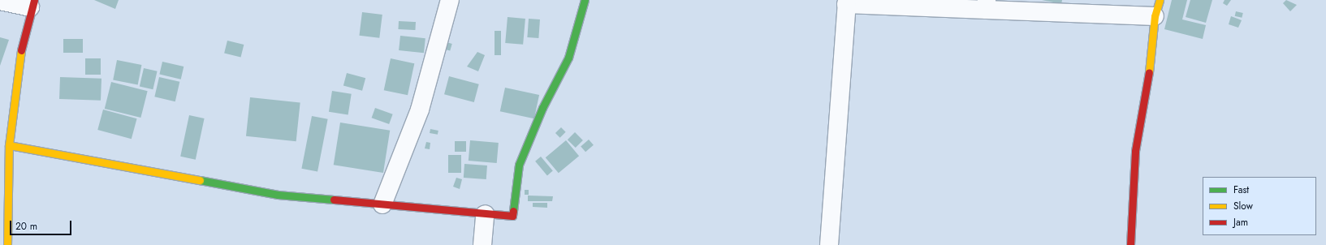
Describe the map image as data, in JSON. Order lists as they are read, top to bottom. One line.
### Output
{"legend":["Fast","Slow","Jam"],"scale_bar":"20 m"}
